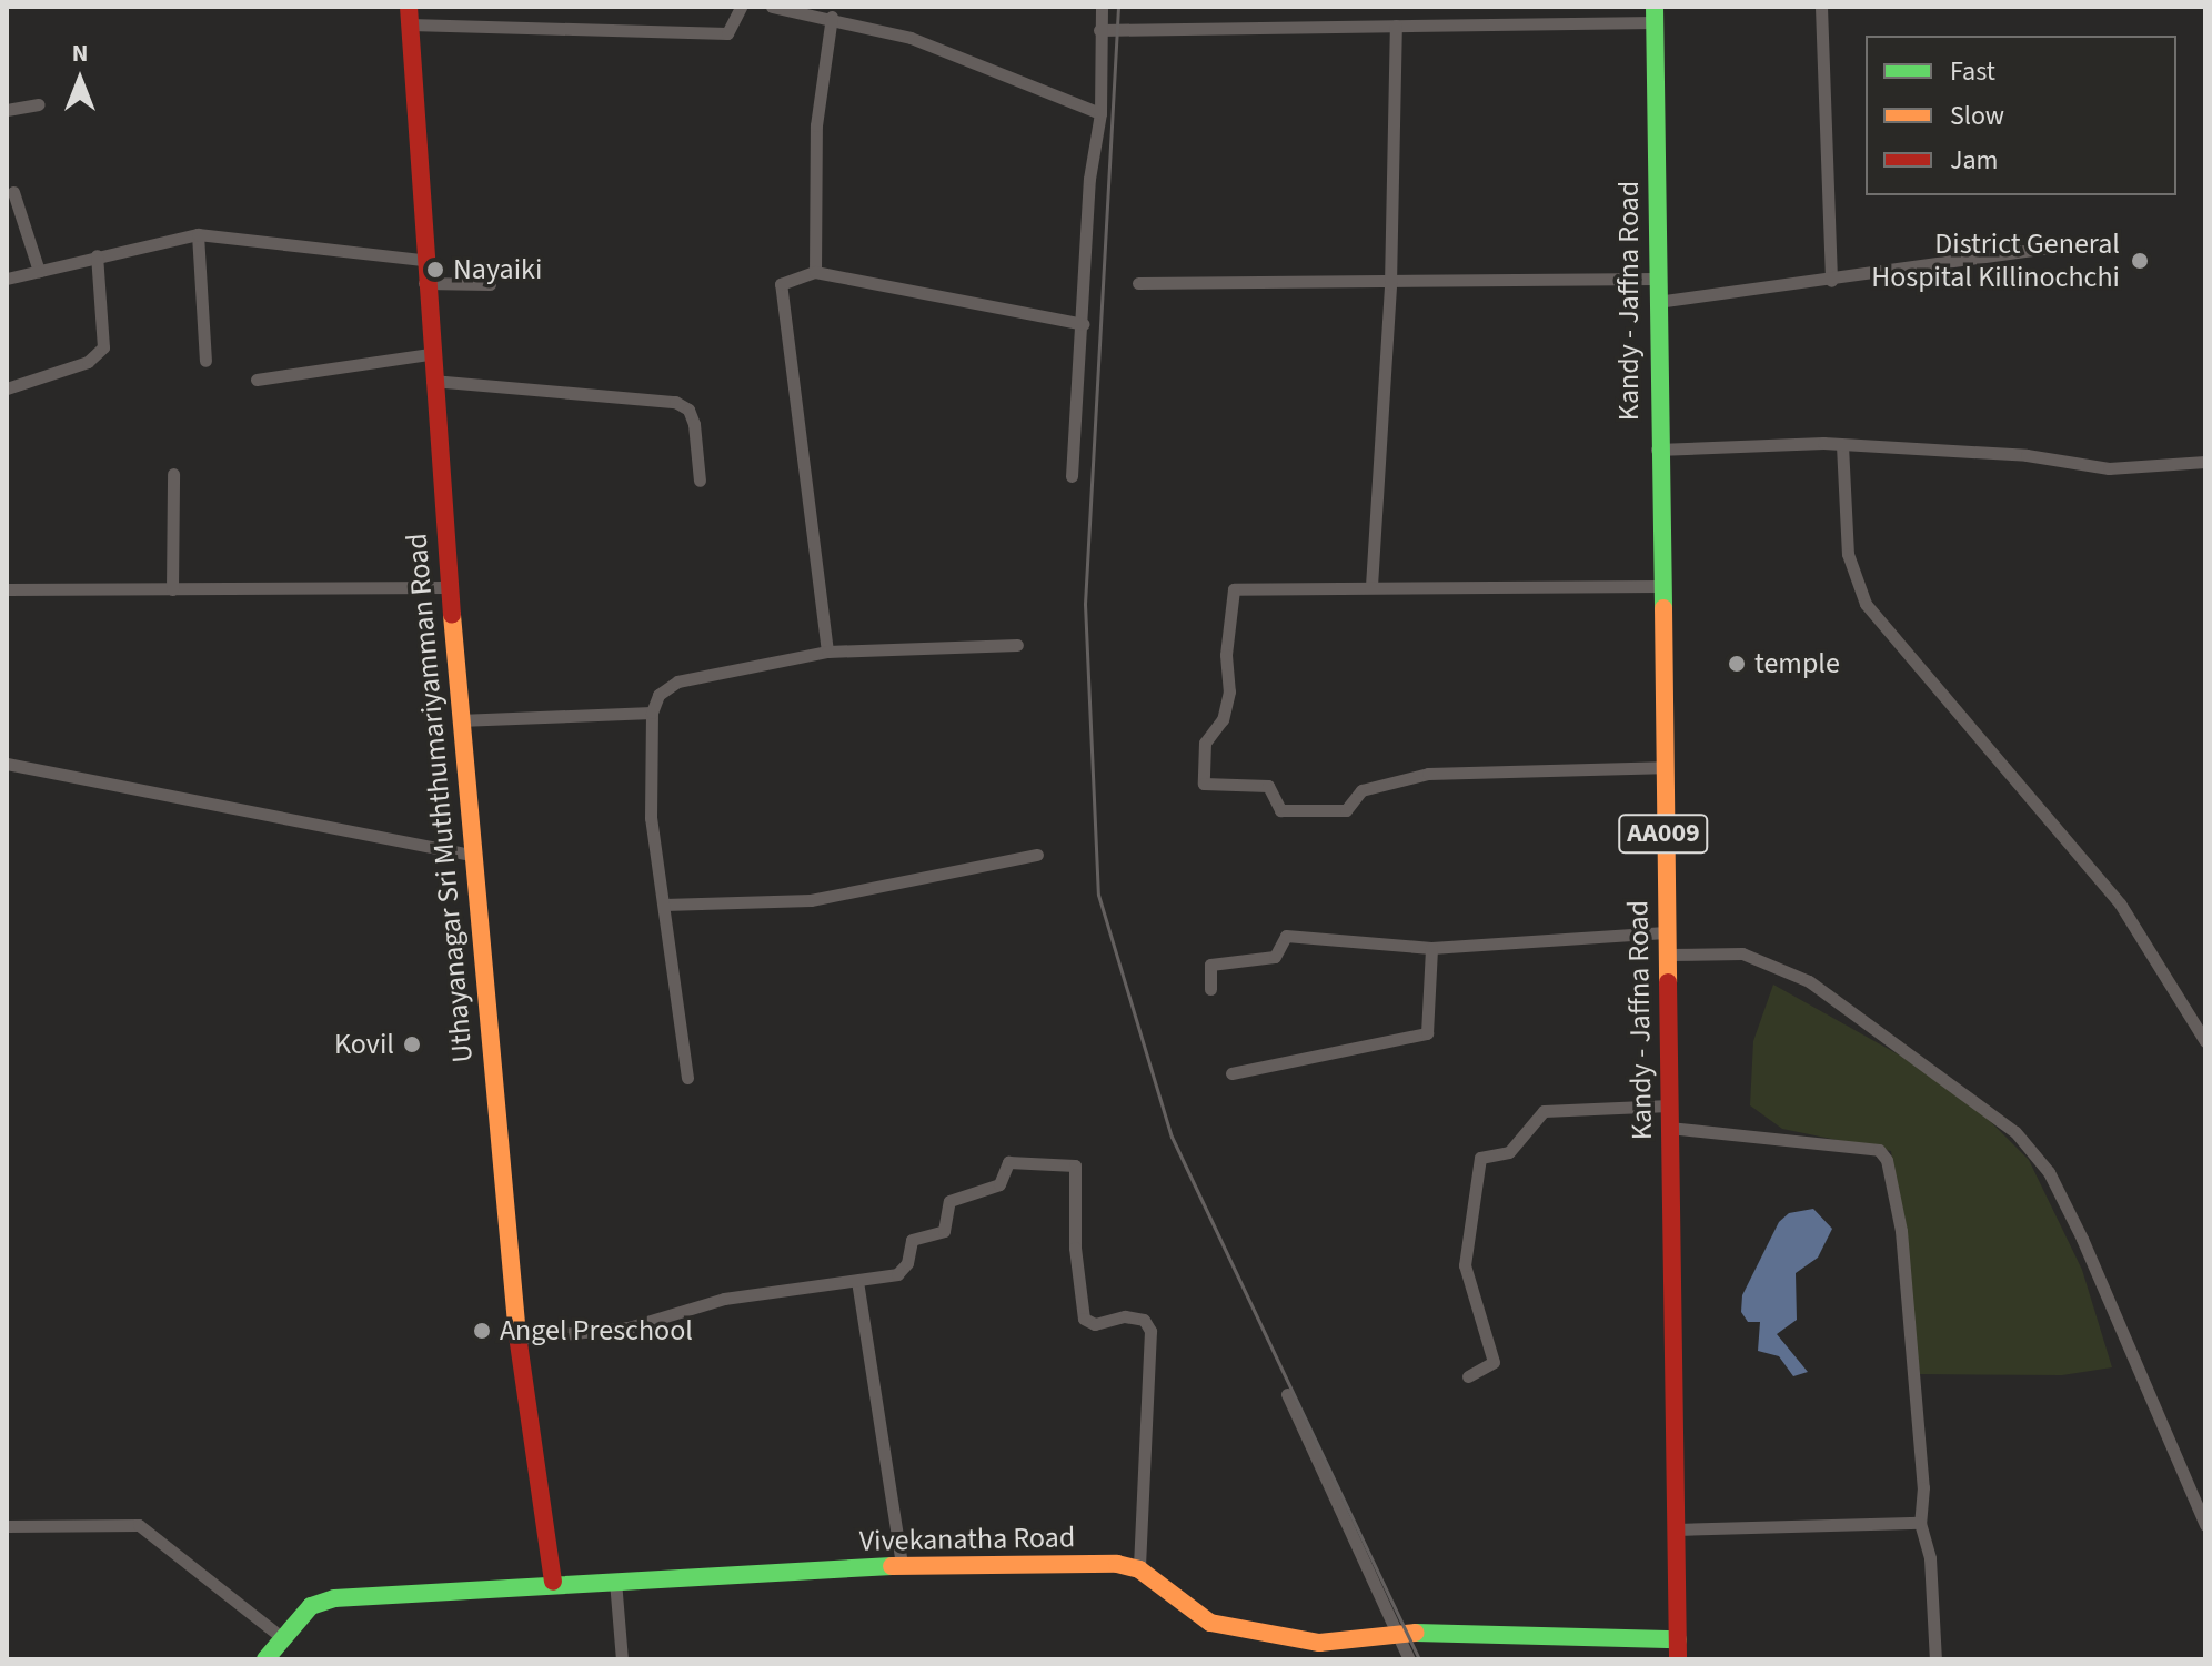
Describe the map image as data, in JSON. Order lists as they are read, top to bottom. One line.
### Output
{"streets":{"main road":["Kandy - Jaffna Road","Uthayanagar Sri Muththumariyamman Road","AA009","Vivekanatha Road"]},"crossings":[["Kandy - Jaffna Road","Vivekanatha Road"],["Uthayanagar Sri Muththumariyamman Road","Vivekanatha Road"]],"places":["District General Hospital Killinochchi","Nayaiki","temple","Kovil","Angel Preschool"],"legend":["Fast","Slow","Jam"],"north":"top"}
